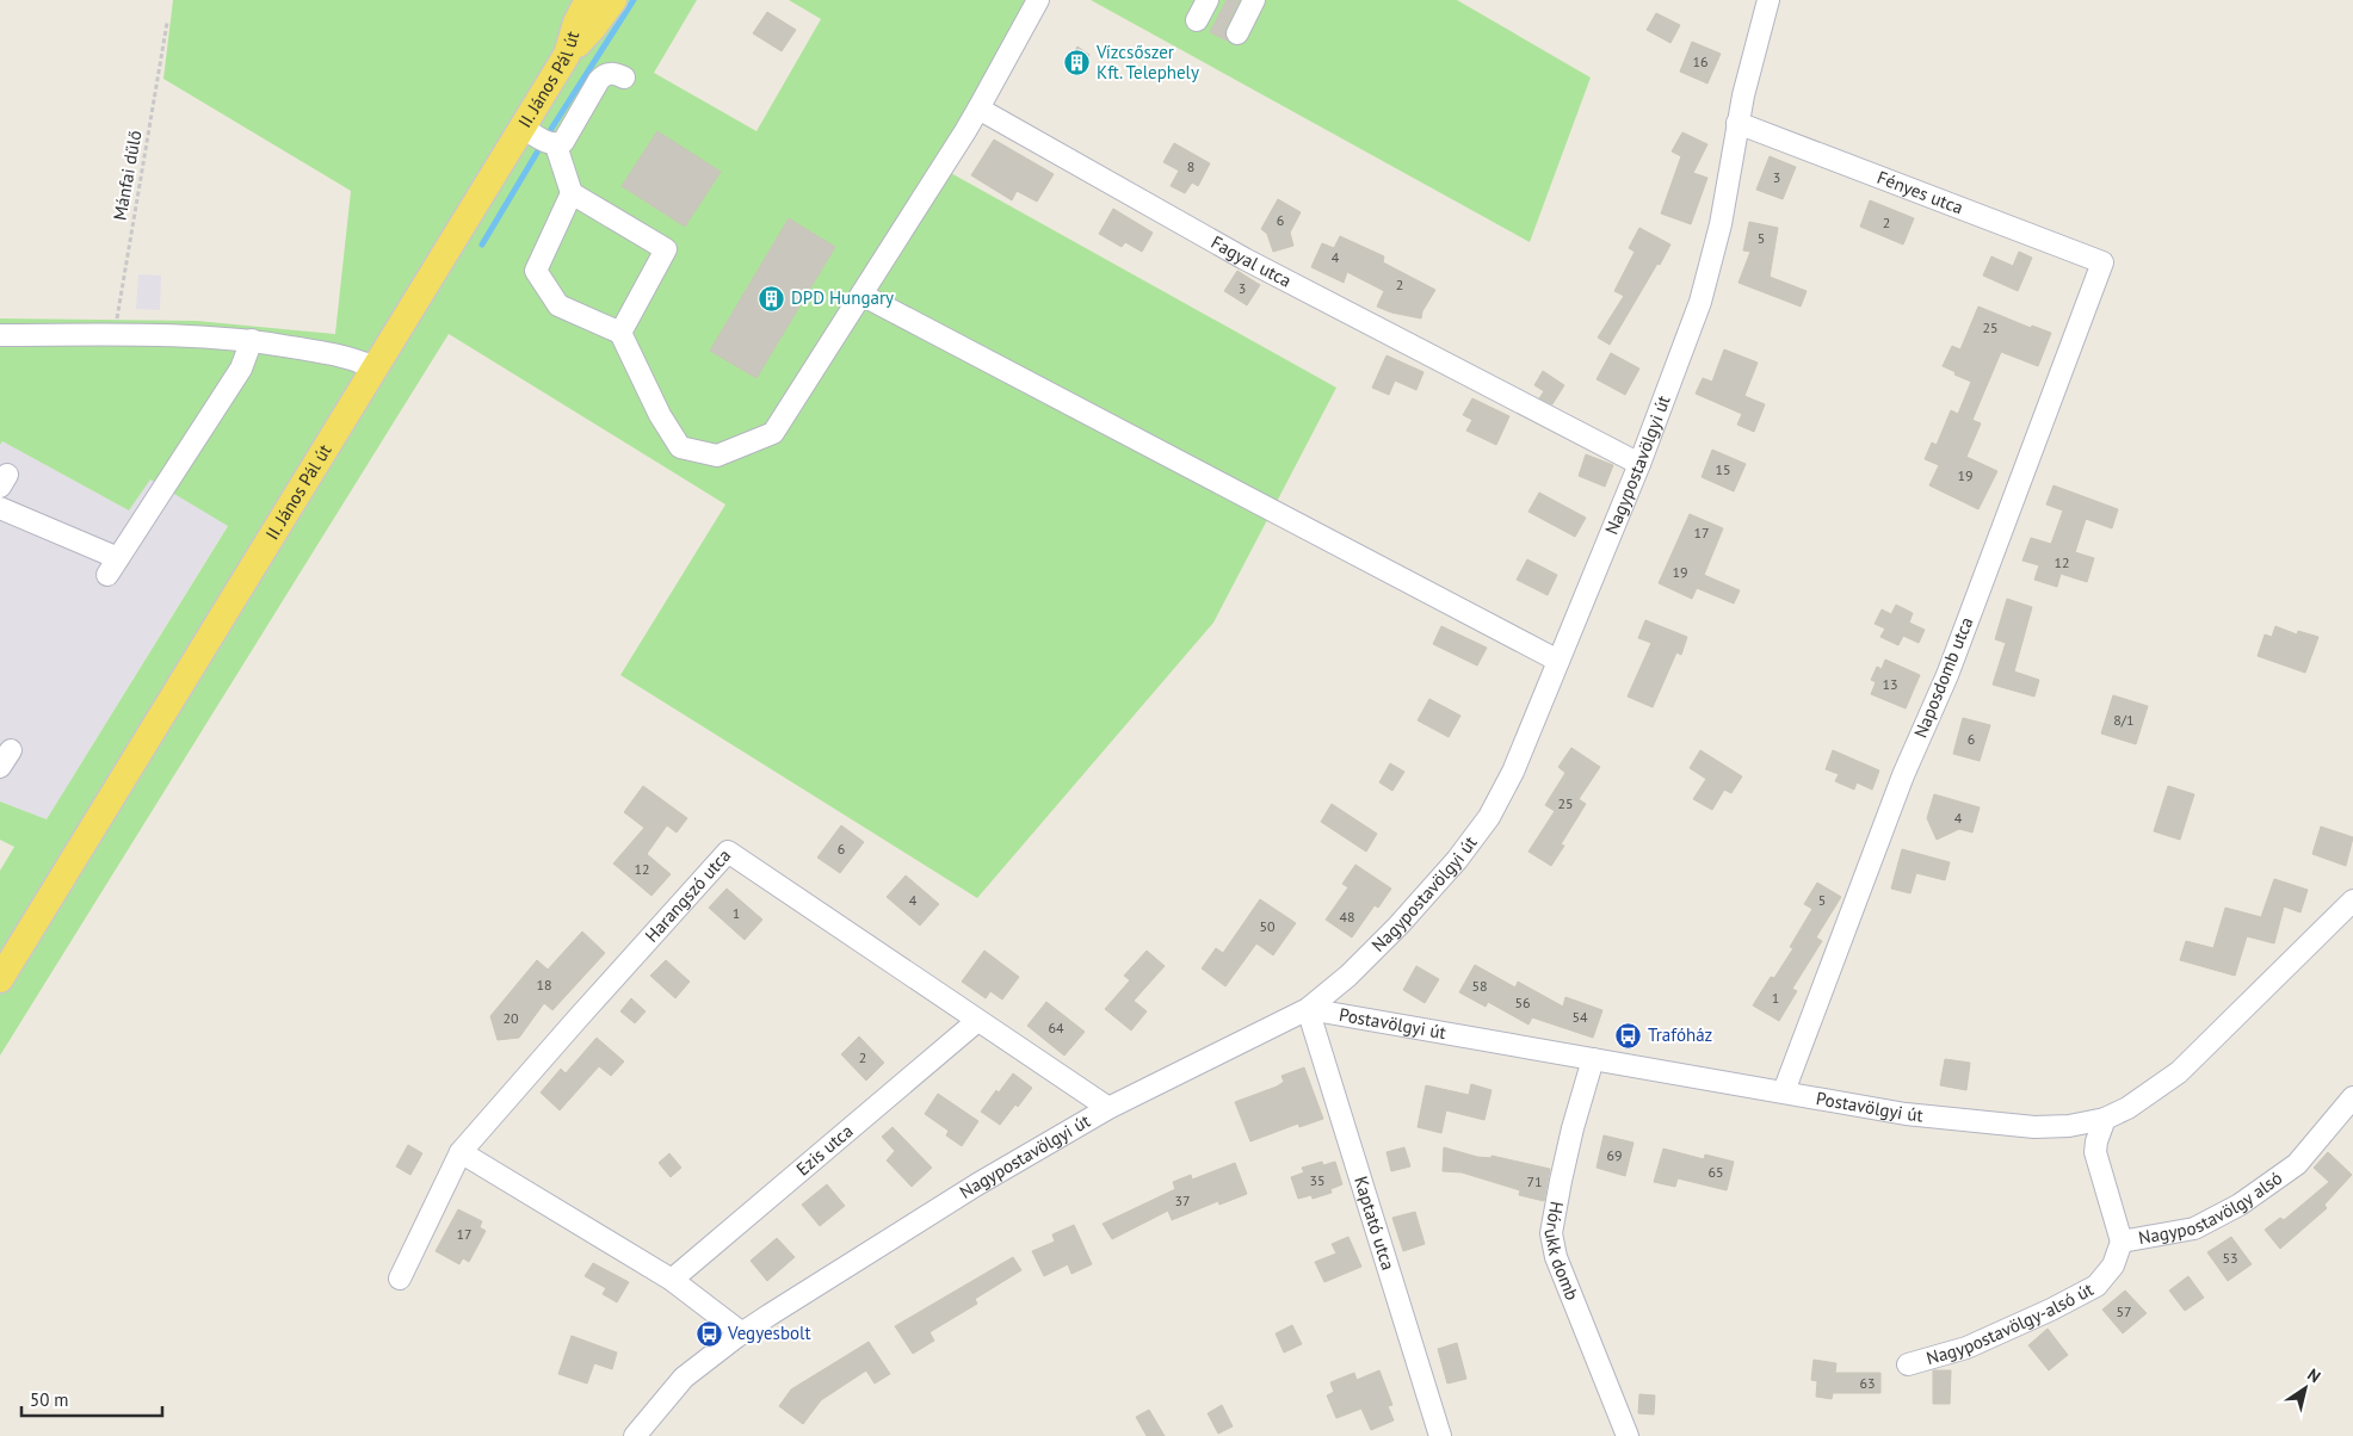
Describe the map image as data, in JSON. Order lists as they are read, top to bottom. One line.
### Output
{"streets":{"main road":["II. János Pál út"],"street":["Fényes utca","Fagyal utca","Nagypostavölgyi út","Naposdomb utca","Harangszó utca","Postavölgyi út","Ezis utca","Nagypostavölgy alsó","Kaptató utca","Hórukk domb","Nagypostavölgy-alsó út"],"path":["Mánfai dűlő"]},"crossings":[["Fényes utca","Nagypostavölgyi út"],["Fényes utca","Naposdomb utca"],["Fagyal utca","Nagypostavölgyi út"],["Nagypostavölgyi út","Harangszó utca"],["Nagypostavölgyi út","Postavölgyi út"],["Nagypostavölgyi út","Kaptató utca"],["Naposdomb utca","Postavölgyi út"],["Harangszó utca","Ezis utca"],["Postavölgyi út","Kaptató utca"],["Postavölgyi út","Hórukk domb"],["Nagypostavölgy alsó","Nagypostavölgy-alsó út"]],"places":{"building":["Vízcsőszer Kft. Telephely","DPD Hungary"],"bus stop":["Trafóház","Vegyesbolt"]},"house_numbers":["16","8","3","6","2","5","4","2","3","25","15","19","17","12","19","13","8/1","6","25","4","6","12","4","5","1","48","50","18","58","1","56","54","20","64","2","69","65","35","71","37","17","53","57","63"],"scale_bar":"50 m","north":"top right"}
